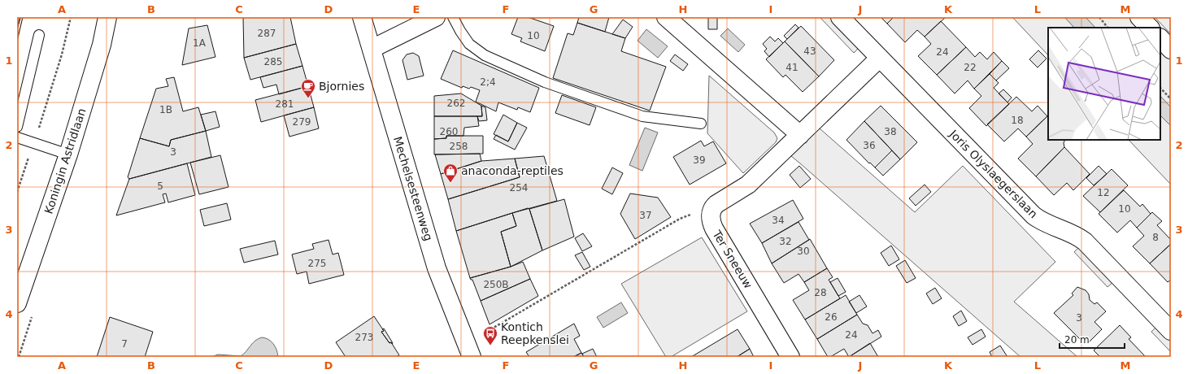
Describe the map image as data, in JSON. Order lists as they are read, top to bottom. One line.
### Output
{"streets":{"street":["Koningin Astridlaan","Joris Olyslaegerslaan","Mechelsesteenweg","Ter Sneeuw"]},"places":{"cafe":["Bjornies"],"shop":["anaconda-reptiles"],"bus stop":["Kontich Reepkenslei"]},"house_numbers":["287","10","1A","43","24","285","41","22","2;4","262","281","1B","18","279","260","38","36","258","3","39","5","254","12","10","37","34","8","32","30","275","250B","28","26","3","24","273","7"],"scale_bar":"20 m","grid":{"columns":["A","B","C","D","E","F","G","H","I","J","K","L","M"],"rows":["1","2","3","4"]}}
